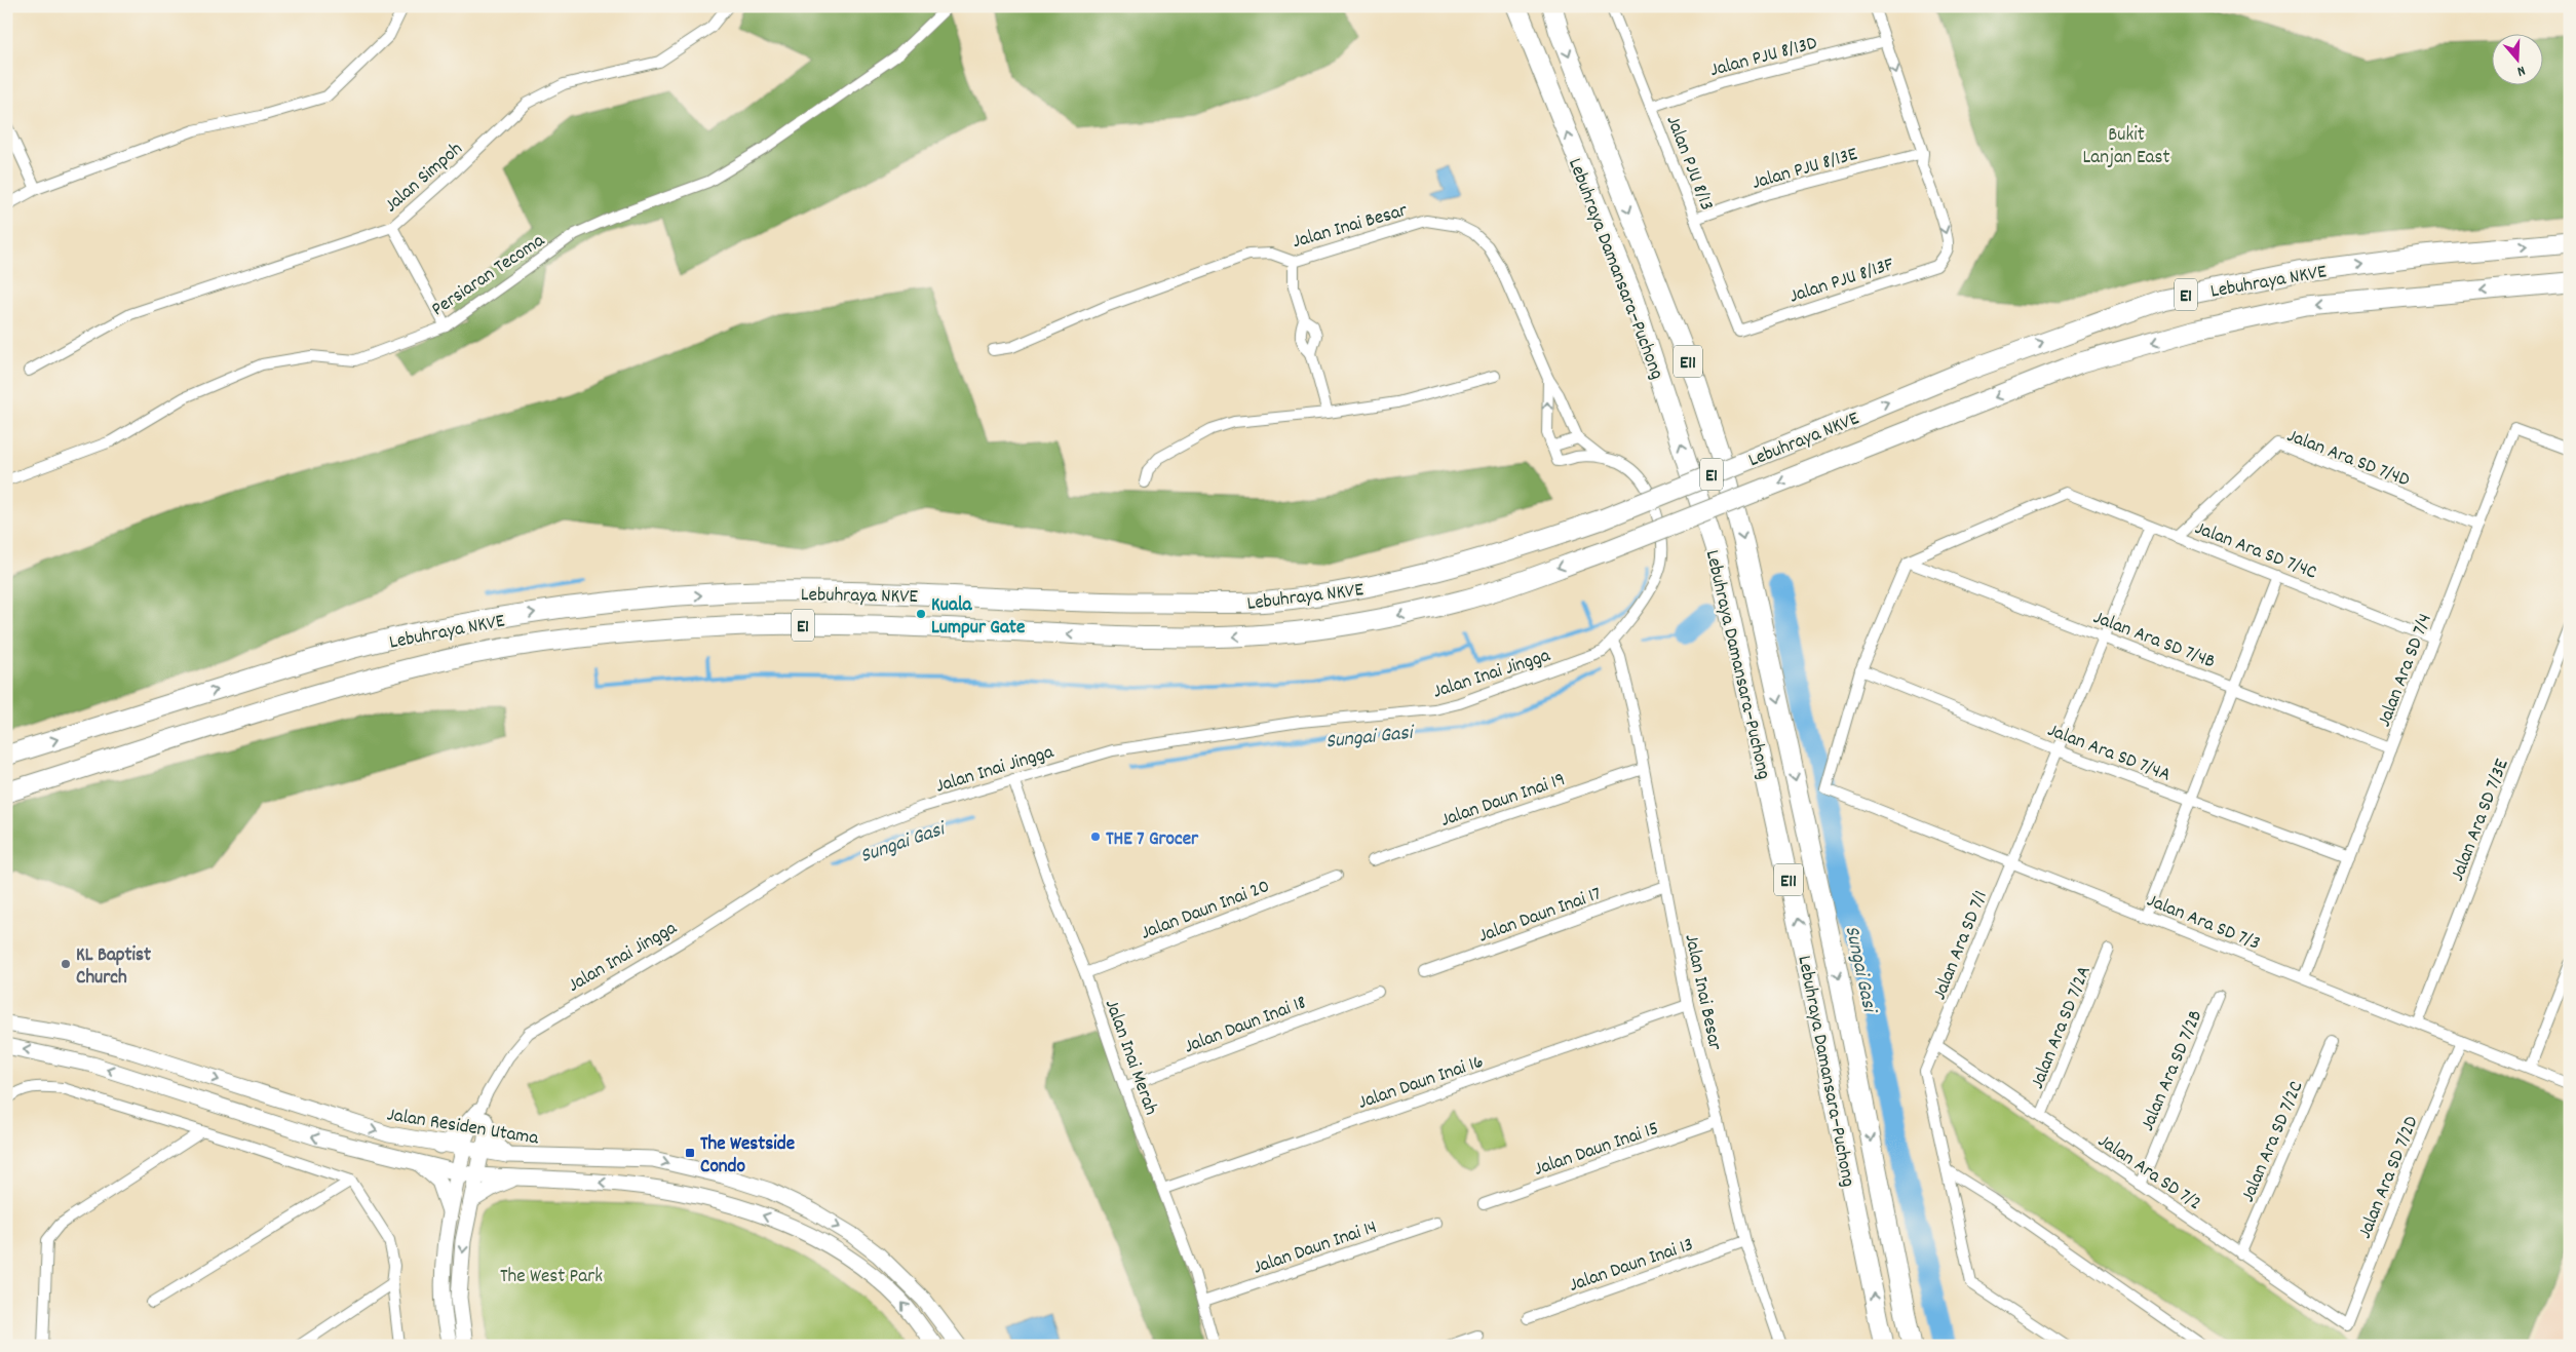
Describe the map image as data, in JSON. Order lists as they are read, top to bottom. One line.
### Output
{"streets":{"highway":["Lebuhraya Damansara–Puchong","Lebuhraya NKVE","E1","E11"],"street":["Jalan PJU 8/13D","Jalan PJU 8/13","Jalan PJU 8/13E","Jalan Simpoh","Jalan Inai Besar","Persiaran Tecoma","Jalan PJU 8/13F","Jalan Ara SD 7/4D","Jalan Ara SD 7/4C","Jalan Ara SD 7/4B","Jalan Ara SD 7/4","Jalan Inai Jingga","Jalan Ara SD 7/4A","Jalan Daun Inai 19","Jalan Ara SD 7/3E","Jalan Daun Inai 20","Jalan Daun Inai 17","Jalan Ara SD 7/3","Jalan Ara SD 7/1","Jalan Daun Inai 18","Jalan Ara SD 7/2A","Jalan Inai Merah","Jalan Ara SD 7/2B","Jalan Daun Inai 16","Jalan Residen Utama","Jalan Ara SD 7/2C","Jalan Daun Inai 15","Jalan Ara SD 7/2","Jalan Ara SD 7/2D","Jalan Daun Inai 14","Jalan Daun Inai 13"]},"crossings":[["Jalan PJU 8/13D","Jalan PJU 8/13"],["Jalan PJU 8/13","Jalan PJU 8/13E"],["Jalan PJU 8/13","Jalan PJU 8/13F"],["Jalan PJU 8/13E","Jalan PJU 8/13F"],["Jalan Inai Besar","Jalan Inai Jingga"],["Jalan Inai Besar","Jalan Daun Inai 19"],["Jalan Inai Besar","Jalan Daun Inai 17"],["Jalan Inai Besar","Jalan Daun Inai 16"],["Jalan Inai Besar","Jalan Daun Inai 15"],["Jalan Inai Besar","Jalan Daun Inai 13"],["Jalan Ara SD 7/4D","Jalan Ara SD 7/4C"],["Jalan Ara SD 7/4D","Jalan Ara SD 7/4"],["Jalan Ara SD 7/4C","Jalan Ara SD 7/4B"],["Jalan Ara SD 7/4C","Jalan Ara SD 7/4"],["Jalan Ara SD 7/4C","Jalan Ara SD 7/1"],["Jalan Ara SD 7/4B","Jalan Ara SD 7/4"],["Jalan Ara SD 7/4B","Jalan Ara SD 7/1"],["Jalan Ara SD 7/4","Jalan Ara SD 7/4A"],["Jalan Ara SD 7/4","Jalan Ara SD 7/3"],["Jalan Inai Jingga","Jalan Inai Merah"],["Jalan Inai Jingga","Jalan Residen Utama"],["Jalan Ara SD 7/4A","Jalan Ara SD 7/3"],["Jalan Ara SD 7/4A","Jalan Ara SD 7/1"],["Jalan Ara SD 7/3E","Jalan Ara SD 7/3"],["Jalan Daun Inai 20","Jalan Inai Merah"],["Jalan Ara SD 7/3","Jalan Ara SD 7/1"],["Jalan Ara SD 7/3","Jalan Ara SD 7/2D"],["Jalan Ara SD 7/1","Jalan Ara SD 7/2"],["Jalan Daun Inai 18","Jalan Inai Merah"],["Jalan Ara SD 7/2A","Jalan Ara SD 7/2"],["Jalan Inai Merah","Jalan Daun Inai 16"],["Jalan Inai Merah","Jalan Daun Inai 14"],["Jalan Ara SD 7/2B","Jalan Ara SD 7/2"],["Jalan Ara SD 7/2C","Jalan Ara SD 7/2"],["Jalan Ara SD 7/2","Jalan Ara SD 7/2D"]],"water":["Sungai Gasi"],"parks":["Bukit Lanjan East","The West Park"],"places":{"other":["Kuala Lumpur Gate","THE 7 Grocer","KL Baptist Church"],"transit":["The Westside Condo"]},"north":"bottom"}
